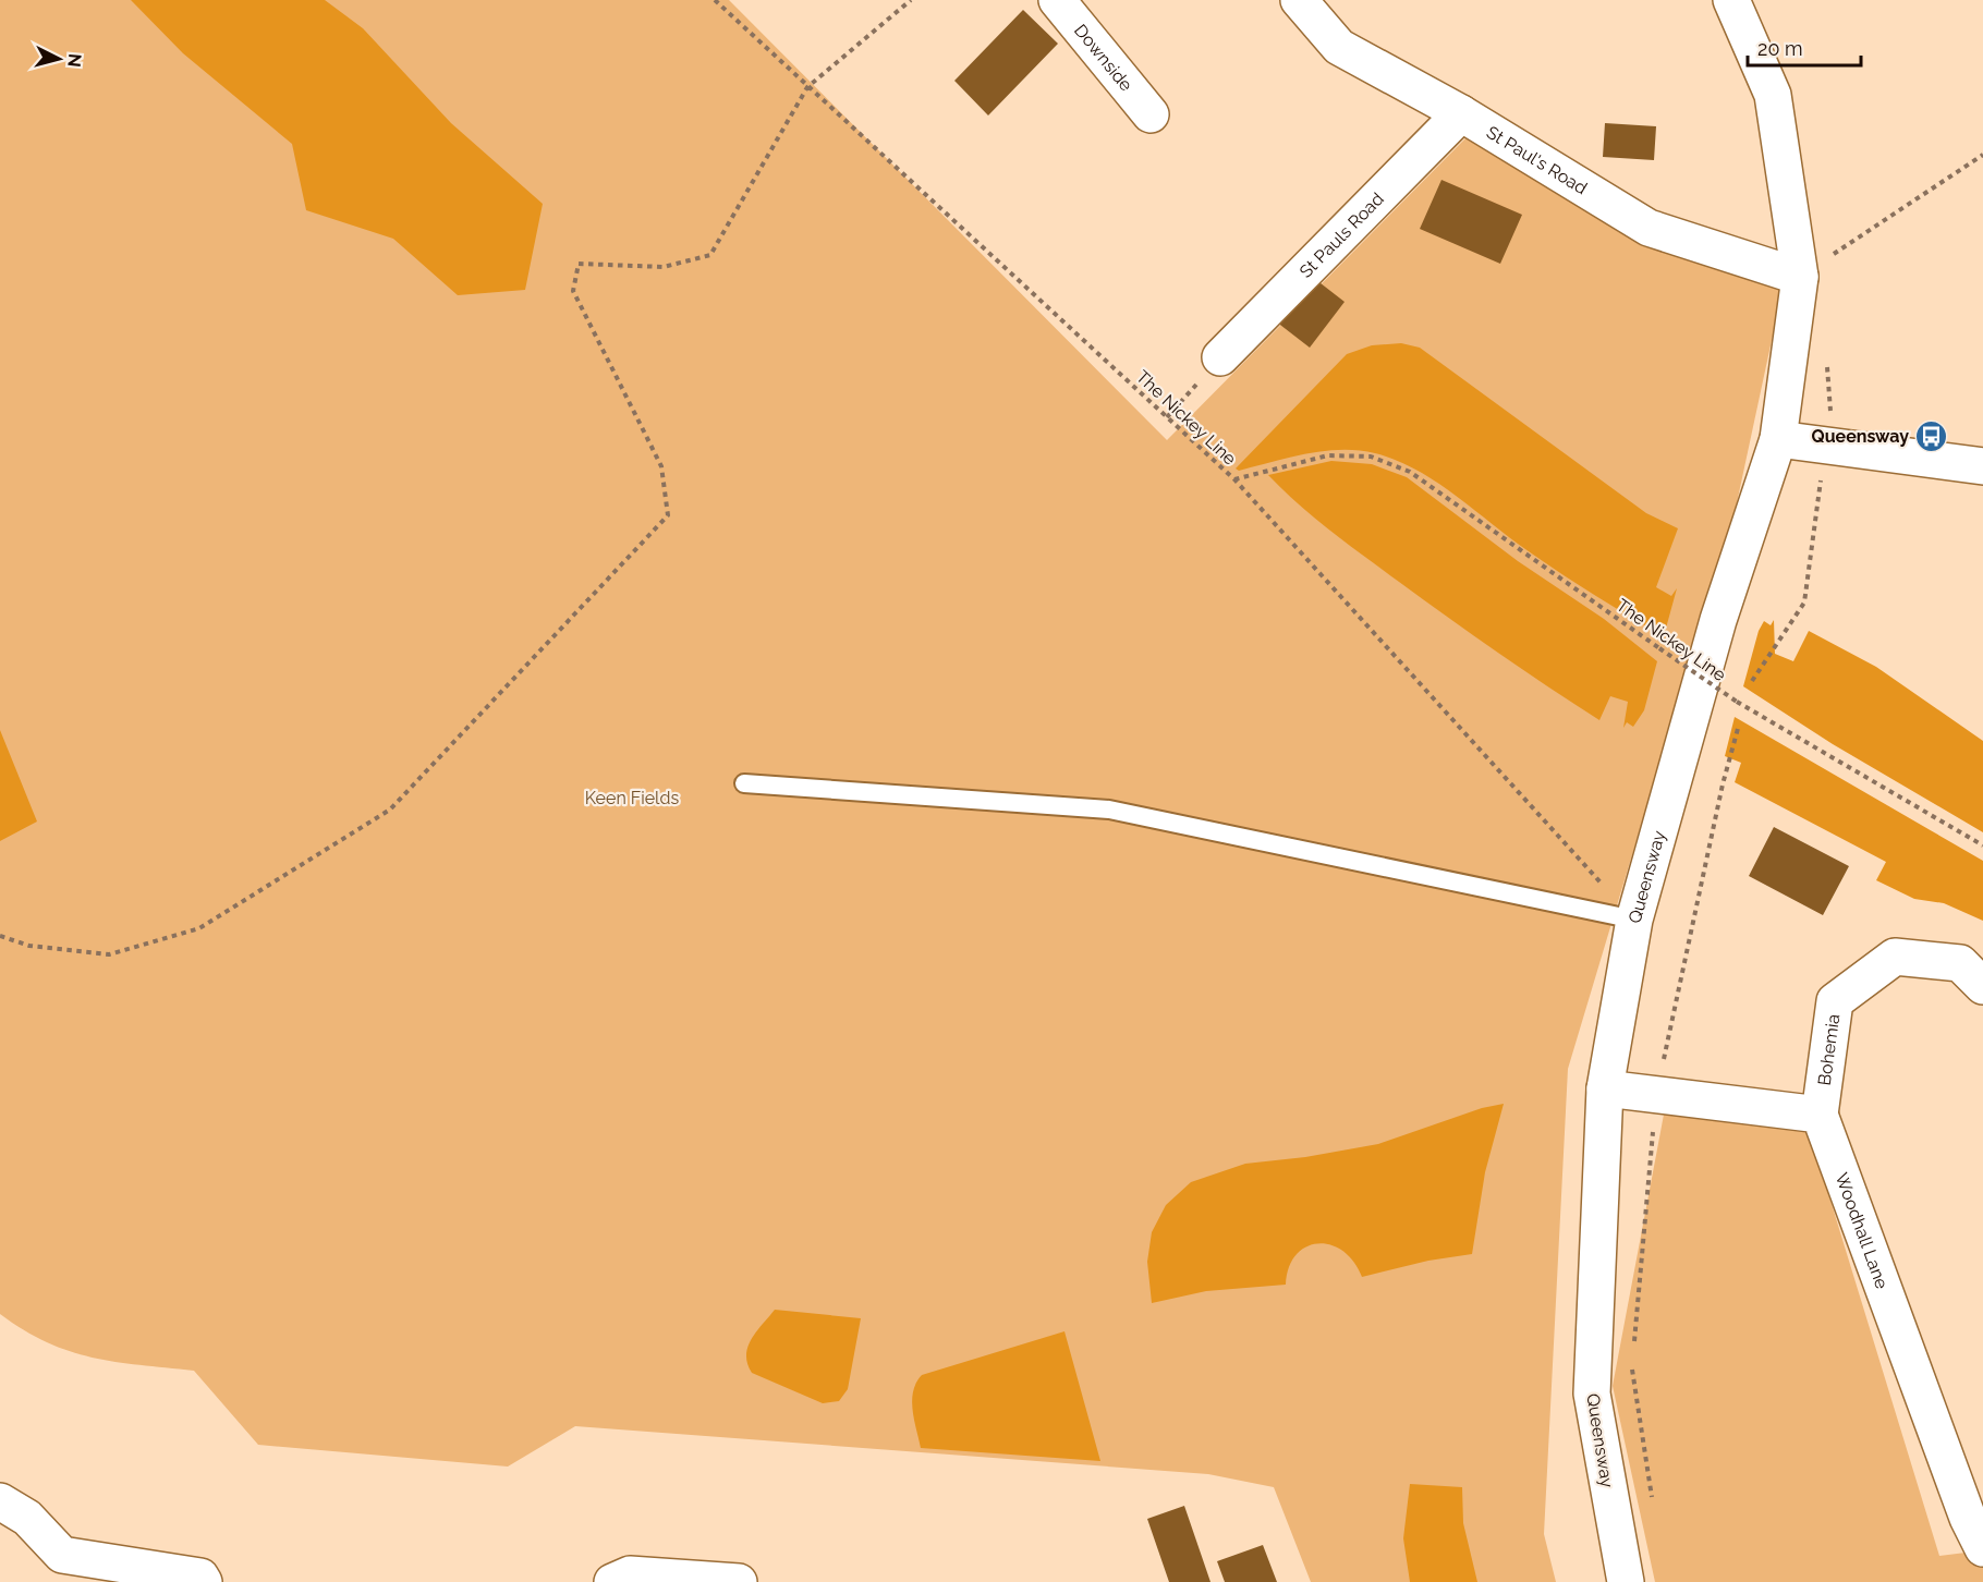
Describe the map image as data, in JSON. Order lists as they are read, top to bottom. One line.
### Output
{"streets":{"street":["Downside","St Paul's Road","St Pauls Road","Queensway","Bohemia","Woodhall Lane"],"path":["The Nickey Line"]},"crossings":[["St Paul's Road","St Pauls Road"],["St Paul's Road","Queensway"],["Bohemia","Woodhall Lane"]],"parks":["Keen Fields"],"places":{"bus stop":["Queensway"]},"scale_bar":"20 m","north":"right"}
